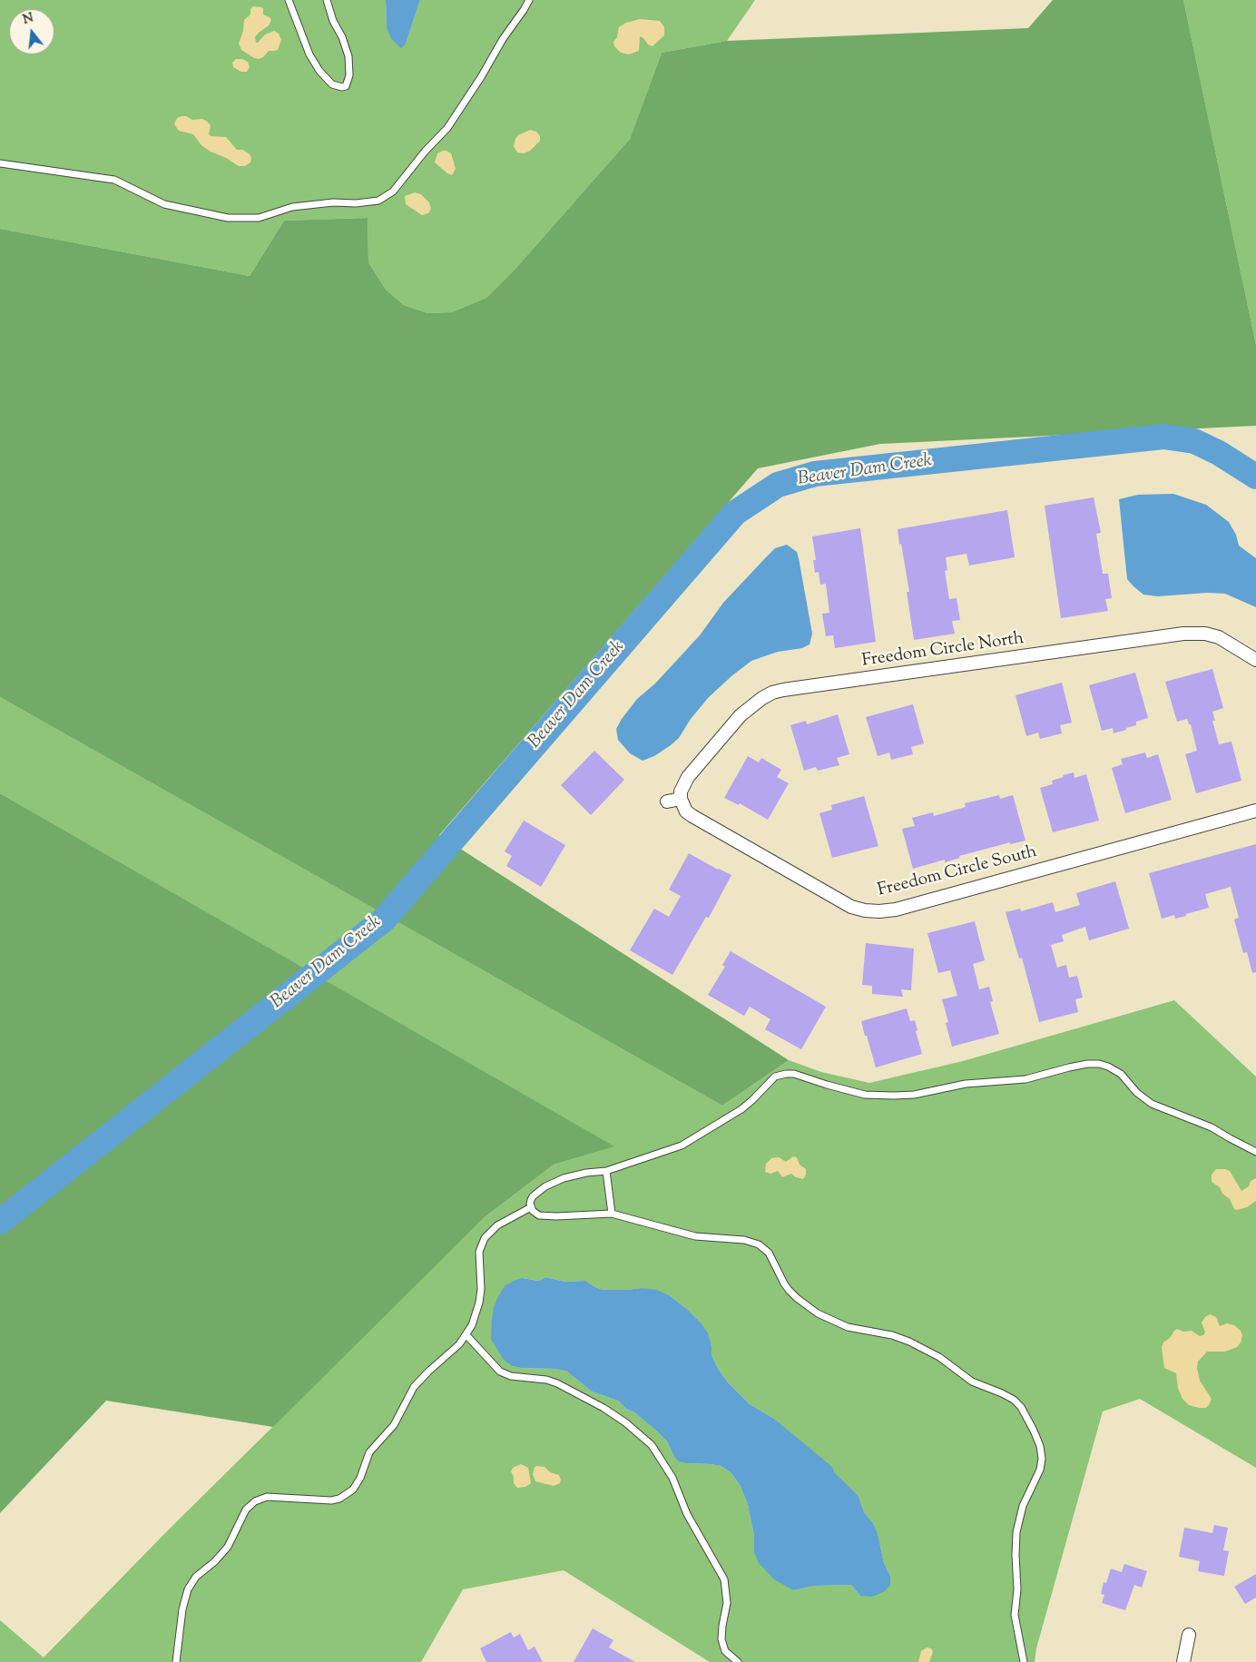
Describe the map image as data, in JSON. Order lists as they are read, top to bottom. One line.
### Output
{"streets":{"street":["Freedom Circle North","Freedom Circle South"]},"crossings":[["Freedom Circle North","Freedom Circle South"]],"water":["Beaver Dam Creek"],"north":"top"}
